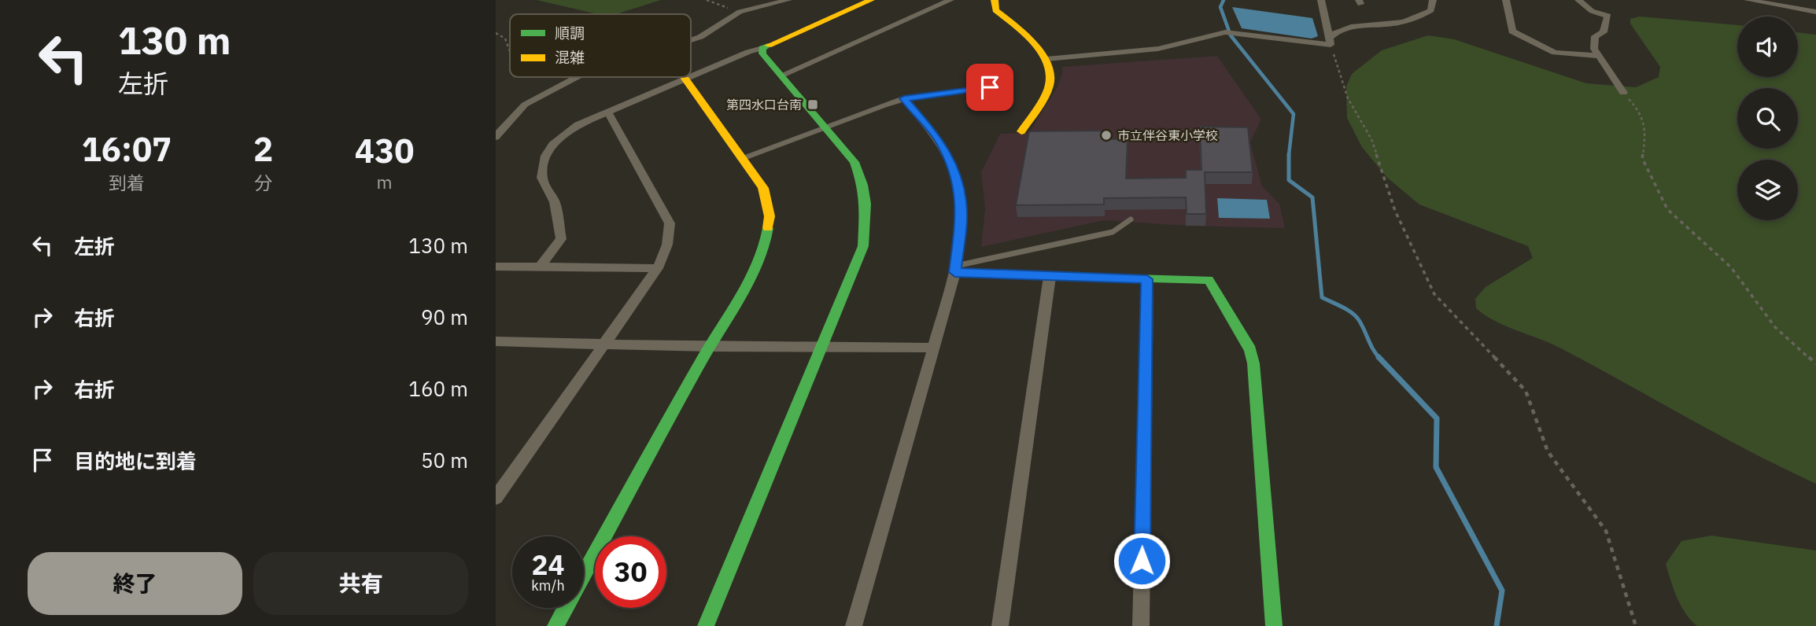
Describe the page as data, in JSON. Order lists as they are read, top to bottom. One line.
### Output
{"places":{"transit":["第四水口台南"],"other":["市立伴谷東小学校"]},"legend":["順調","混雑"],"page":{"turn":["130 m","左折"],"eta":["16:07","到着","2","分","430","m"],"list":[{"name":"左折","value":"130 m"},{"name":"右折","value":"90 m"},{"name":"右折","value":"160 m"},{"name":"目的地に到着","value":"50 m"}],"speed":"24 km/h","limit":"30","buttons":["終了","共有"]}}
